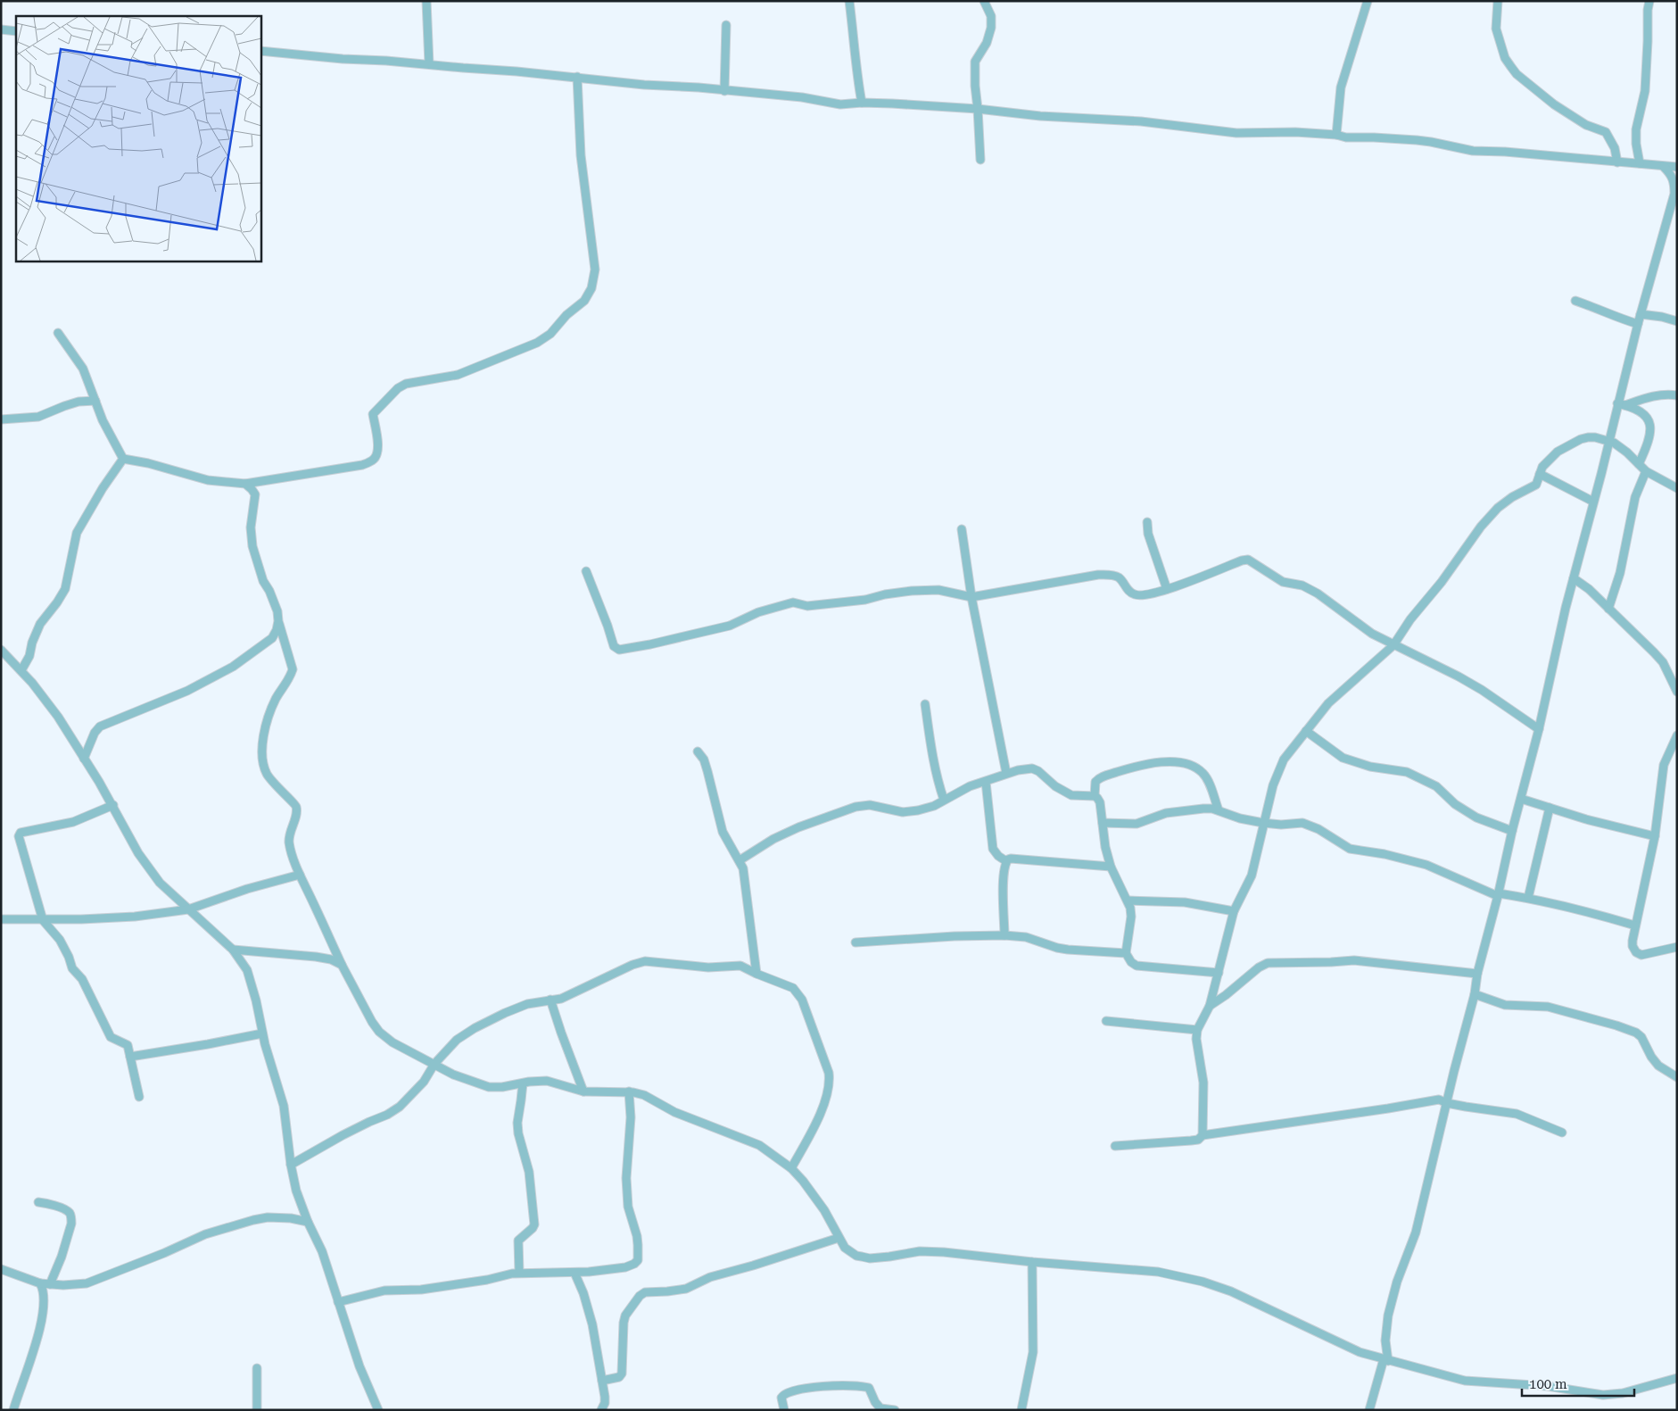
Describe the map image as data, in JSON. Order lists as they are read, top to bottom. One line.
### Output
{"scale_bar":"100 m"}
